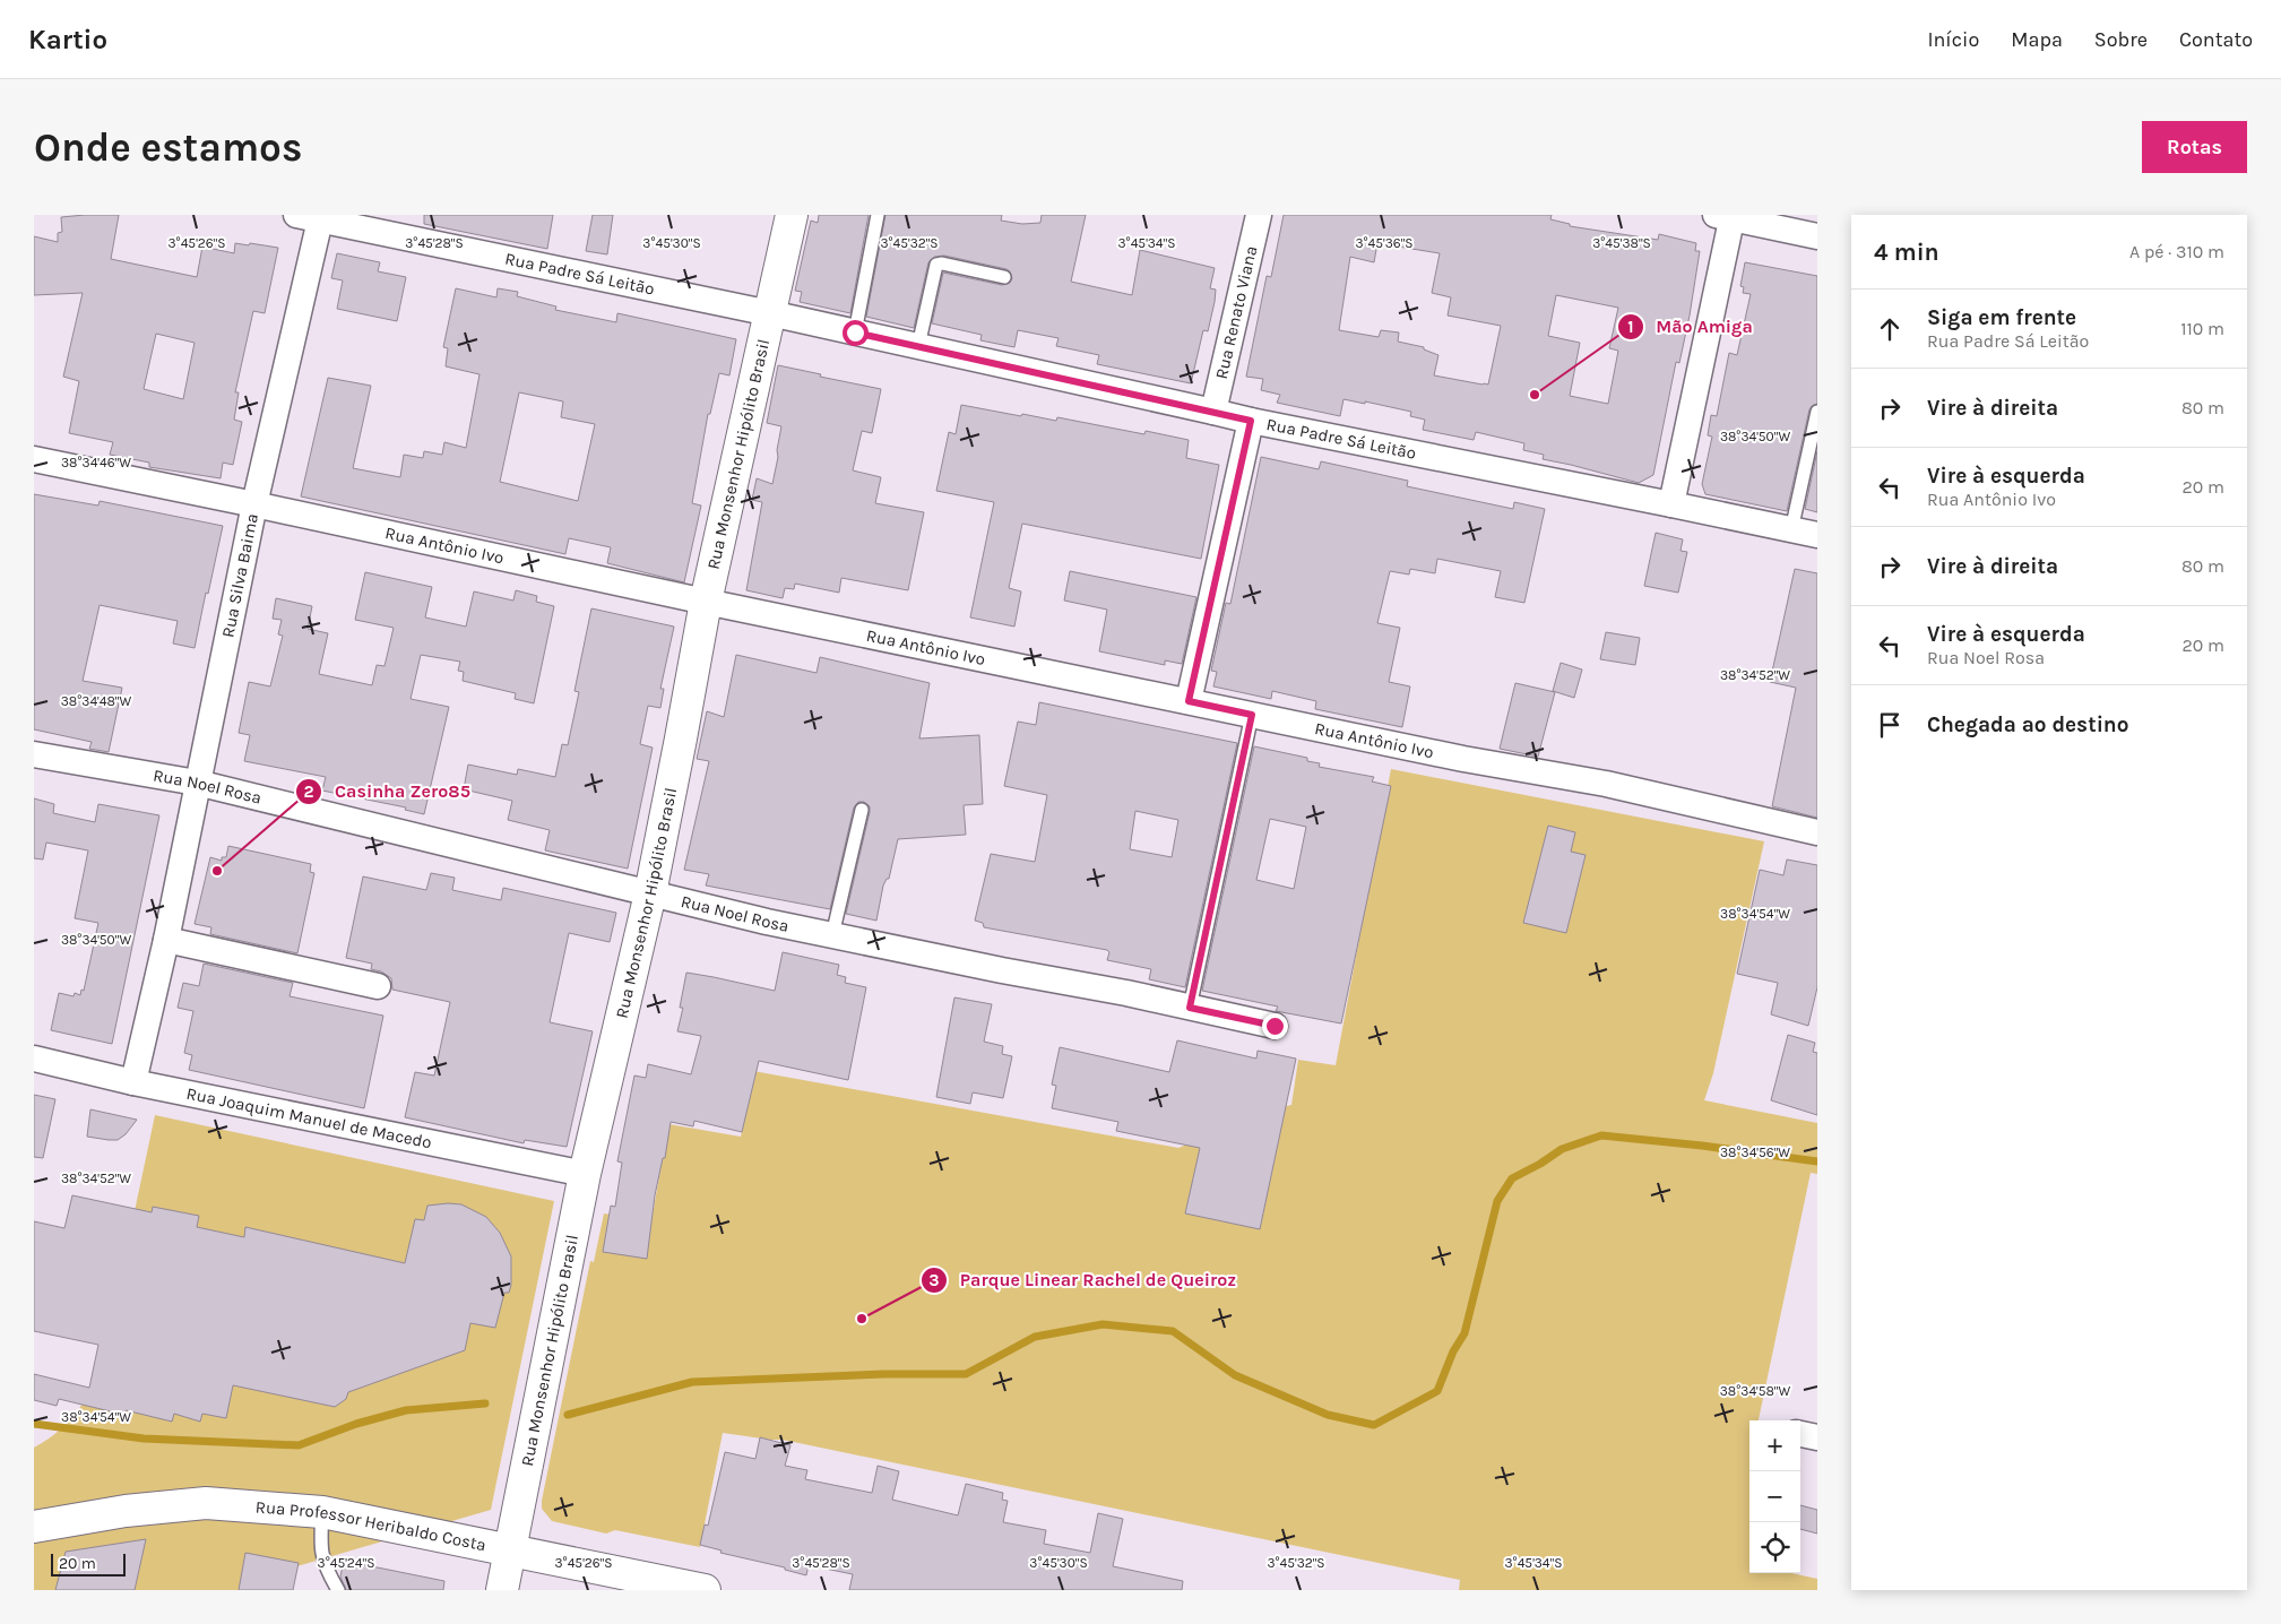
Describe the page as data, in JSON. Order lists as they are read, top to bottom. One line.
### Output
{"streets":{"main road":["Rua Monsenhor Hipólito Brasil","Rua Professor Heribaldo Costa"],"street":["Rua Padre Sá Leitão","Rua Renato Viana","Rua Antônio Ivo","Rua Silva Baima","Rua Noel Rosa","Rua Joaquim Manuel de Macedo"]},"crossings":[["Rua Padre Sá Leitão","Rua Renato Viana"],["Rua Padre Sá Leitão","Rua Monsenhor Hipólito Brasil"],["Rua Padre Sá Leitão","Rua Silva Baima"],["Rua Monsenhor Hipólito Brasil","Rua Antônio Ivo"],["Rua Monsenhor Hipólito Brasil","Rua Noel Rosa"],["Rua Monsenhor Hipólito Brasil","Rua Joaquim Manuel de Macedo"],["Rua Monsenhor Hipólito Brasil","Rua Professor Heribaldo Costa"],["Rua Antônio Ivo","Rua Silva Baima"],["Rua Silva Baima","Rua Noel Rosa"],["Rua Silva Baima","Rua Joaquim Manuel de Macedo"]],"places":["Mão Amiga","Casinha Zero85","Parque Linear Rachel de Queiroz"],"scale_bar":"20 m","page":{"header":"Kartio","nav":["Início","Mapa","Sobre","Contato"],"buttons":"Rotas","title":"Onde estamos","heading":["4 min","A pé · 310 m"],"list":[["Siga em frente","Rua Padre Sá Leitão","110 m"],["Vire à direita","80 m"],["Vire à esquerda","Rua Antônio Ivo","20 m"],["Vire à direita","80 m"],["Vire à esquerda","Rua Noel Rosa","20 m"],"Chegada ao destino"],"map_buttons":["+","−"],"scale":"20 m"},"coordinates":["3°45'26\"S","3°45'28\"S","3°45'30\"S","3°45'32\"S","3°45'34\"S","3°45'36\"S","3°45'38\"S","38°34'50\"W","38°34'46\"W","38°34'52\"W","38°34'48\"W","38°34'54\"W","38°34'56\"W","38°34'58\"W","3°45'24\"S"]}
